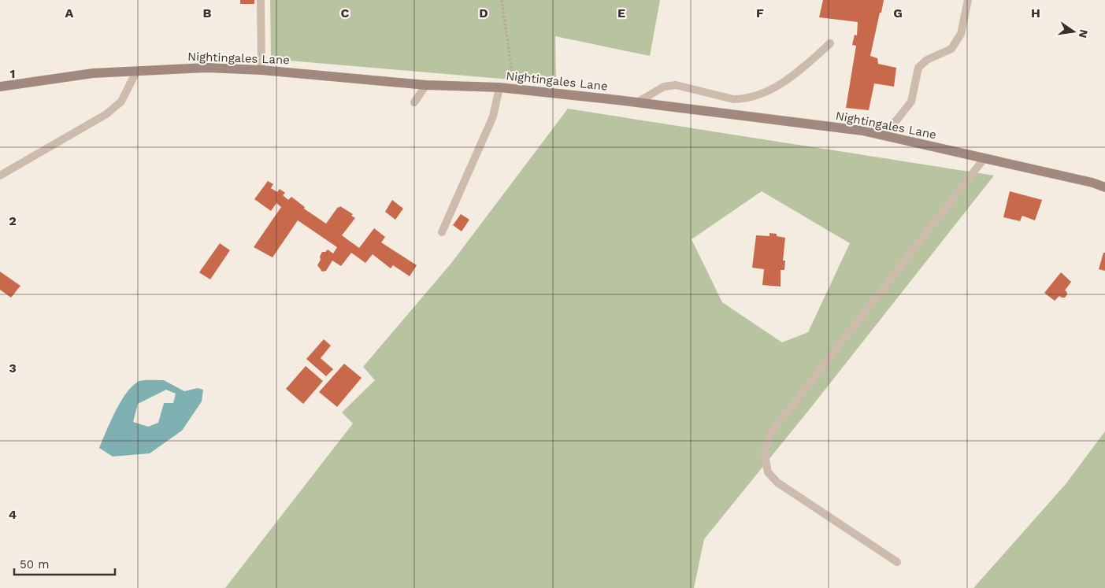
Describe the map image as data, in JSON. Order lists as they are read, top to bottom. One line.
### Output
{"streets":{"main road":["Nightingales Lane"]},"scale_bar":"50 m","north":"right","grid":{"columns":["A","B","C","D","E","F","G","H"],"rows":["1","2","3","4"]}}
